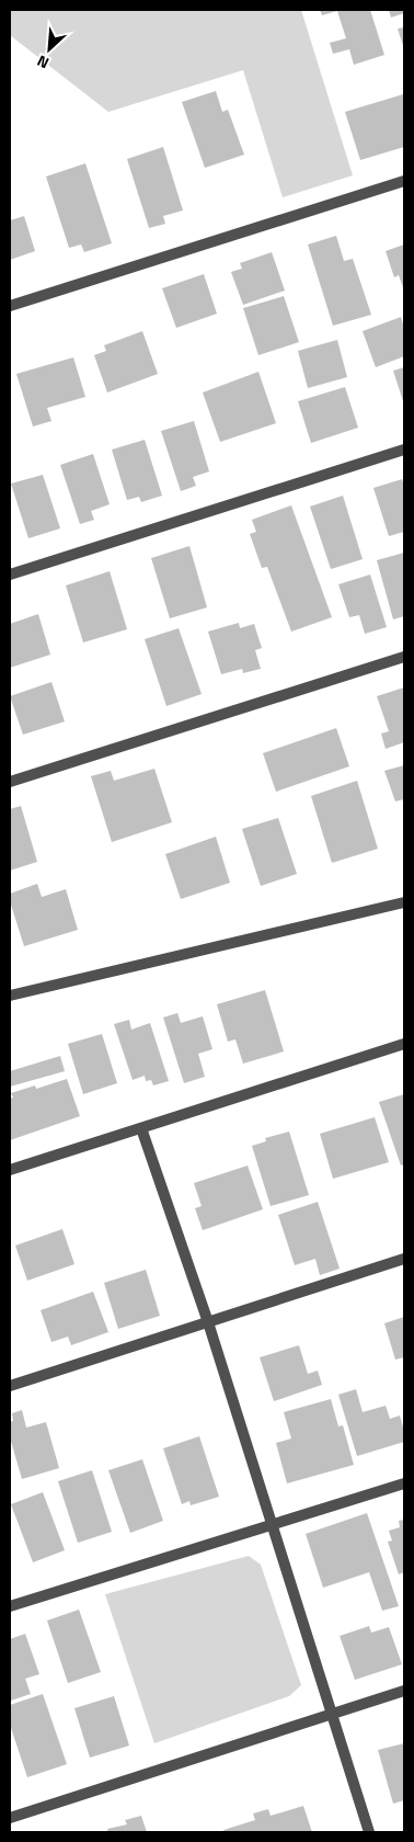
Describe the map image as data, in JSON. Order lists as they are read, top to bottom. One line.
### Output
{"north":"bottom left"}
